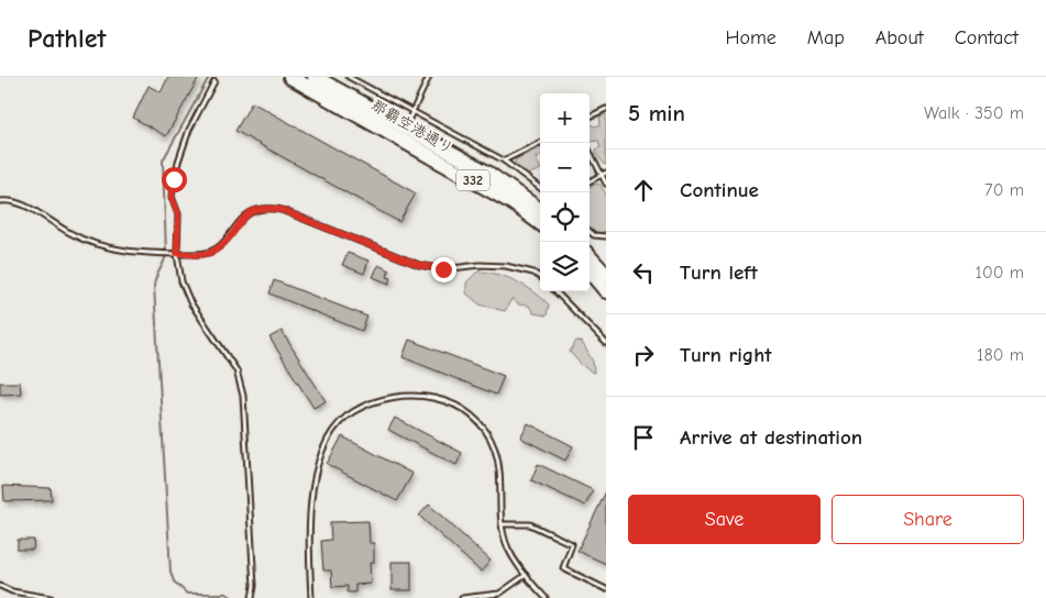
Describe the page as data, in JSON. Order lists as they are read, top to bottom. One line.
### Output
{"streets":{"highway":["那覇空港通り","332"]},"page":{"header":"Pathlet","nav":["Home","Map","About","Contact"],"heading":["5 min","Walk · 350 m"],"map_buttons":["+","−"],"list":[["Continue","70 m"],["Turn left","100 m"],["Turn right","180 m"],"Arrive at destination"],"buttons":["Save","Share"]}}
